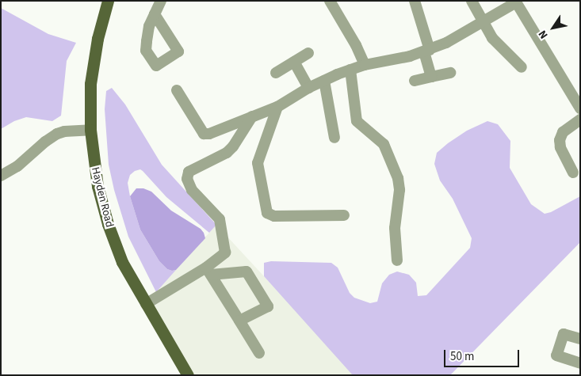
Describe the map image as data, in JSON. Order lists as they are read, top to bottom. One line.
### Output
{"streets":{"main road":["Hayden Road"]},"scale_bar":"50 m","north":"bottom left"}
